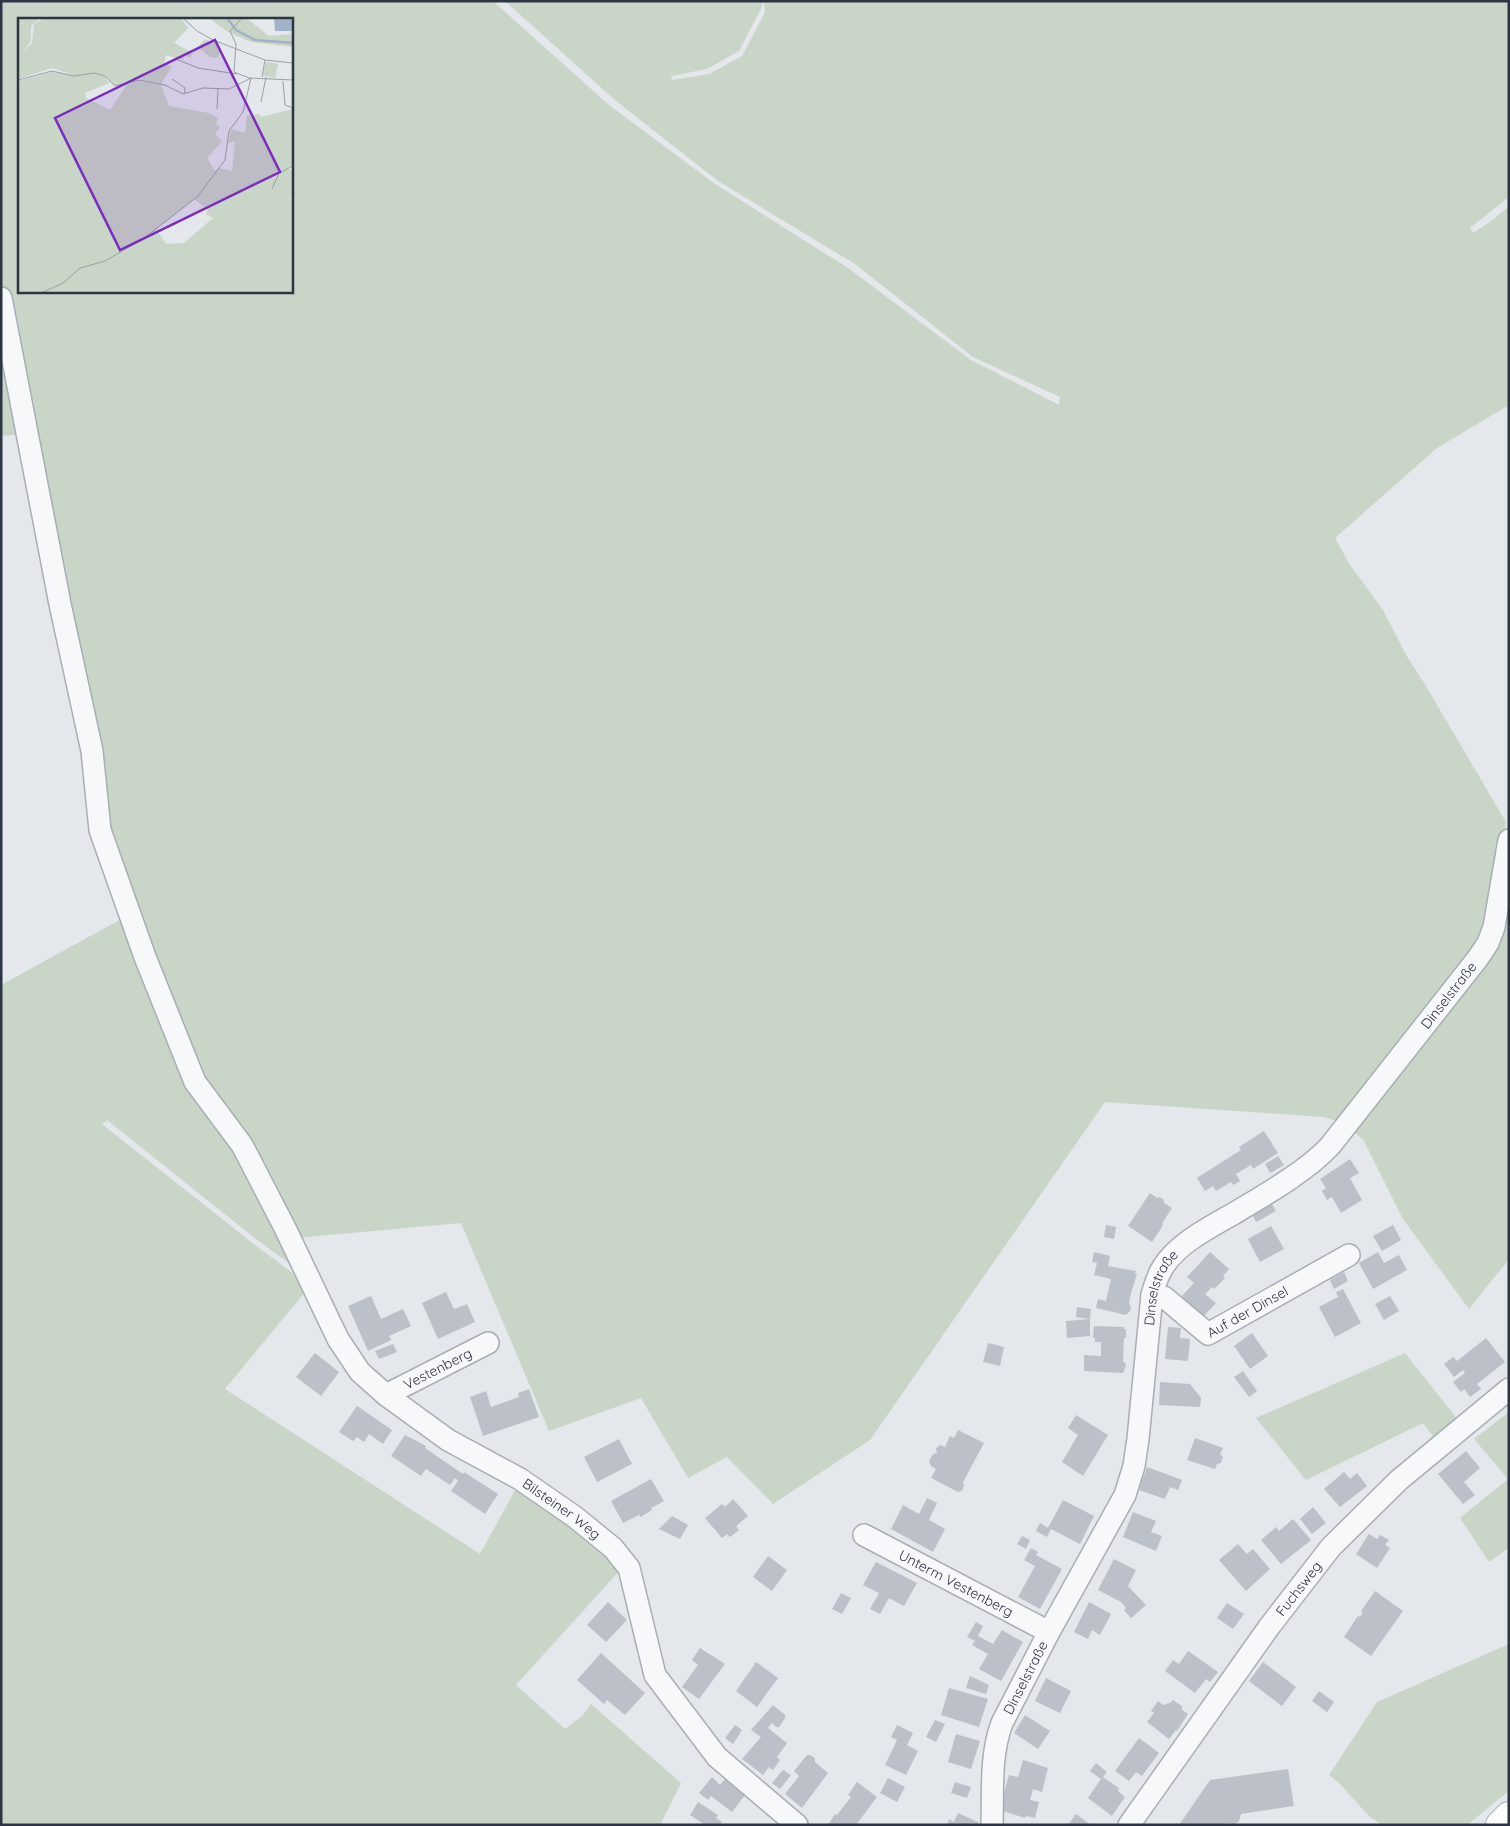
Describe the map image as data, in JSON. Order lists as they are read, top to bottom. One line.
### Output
{"streets":{"street":["Dinselstraße","Auf der Dinsel","Vestenberg","Bilsteiner Weg","Unterm Vestenberg","Fuchsweg"]},"crossings":[["Dinselstraße","Auf der Dinsel"],["Dinselstraße","Unterm Vestenberg"],["Vestenberg","Bilsteiner Weg"]]}
